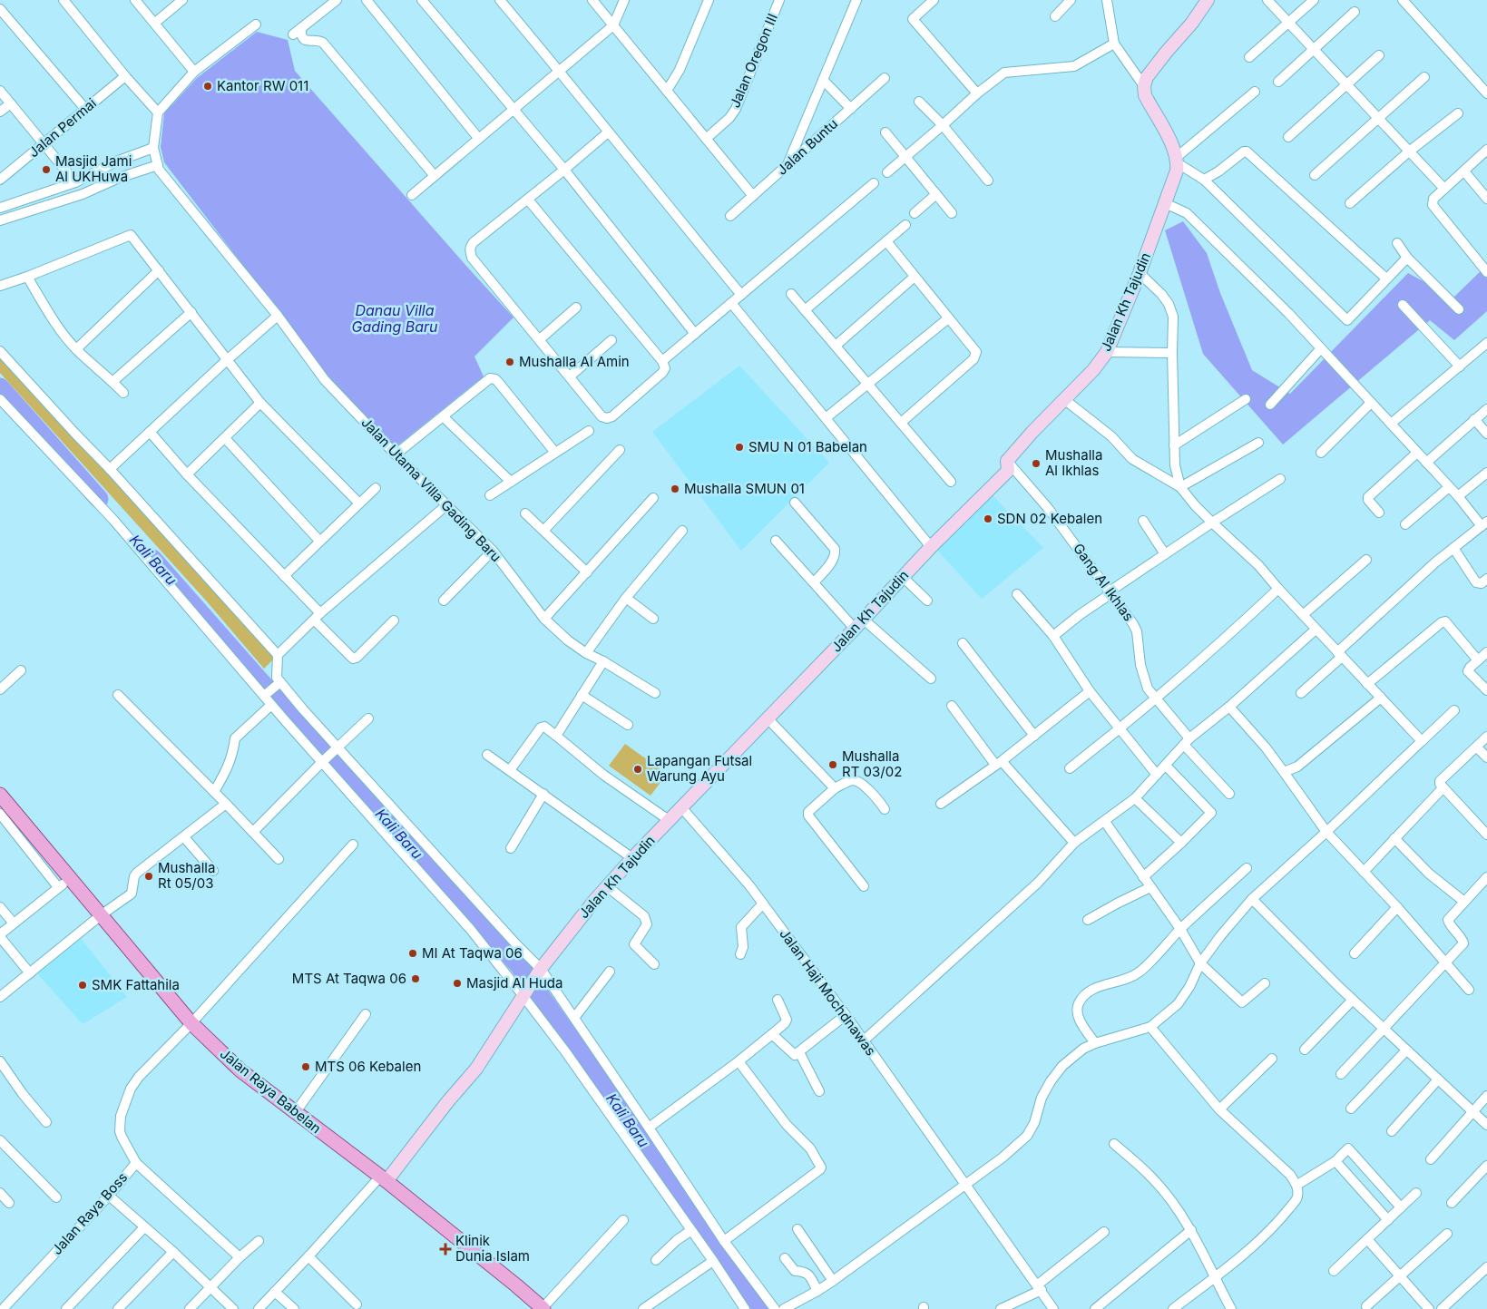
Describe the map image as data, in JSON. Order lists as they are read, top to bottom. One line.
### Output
{"streets":{"main road":["Jalan Raya Babelan"],"street":["Jalan Oregon III","Jalan Permai","Jalan Buntu","Jalan Kh Tajudin","Jalan Utama Villa Gading Baru","Gang Al Ikhlas","Jalan Haji Mochdnawas","Jalan Raya Boss"]},"crossings":[["Jalan Kh Tajudin","Gang Al Ikhlas"],["Jalan Kh Tajudin","Jalan Haji Mochdnawas"],["Jalan Kh Tajudin","Jalan Raya Babelan"],["Jalan Raya Babelan","Jalan Raya Boss"]],"water":["Danau Villa Gading Baru","Kali Baru"],"places":{"other":["Kantor RW 011","Masjid Jami Al UKHuwa","Mushalla Al Amin","SMU N 01 Babelan","Mushalla Al Ikhlas","Mushalla SMUN 01","SDN 02 Kebalen","Mushalla RT 03/02","Lapangan Futsal Warung Ayu","Mushalla Rt 05/03","MI At Taqwa 06","MTS At Taqwa 06","Masjid Al Huda","SMK Fattahila","MTS 06 Kebalen"],"health":["Klinik Dunia Islam"]}}
